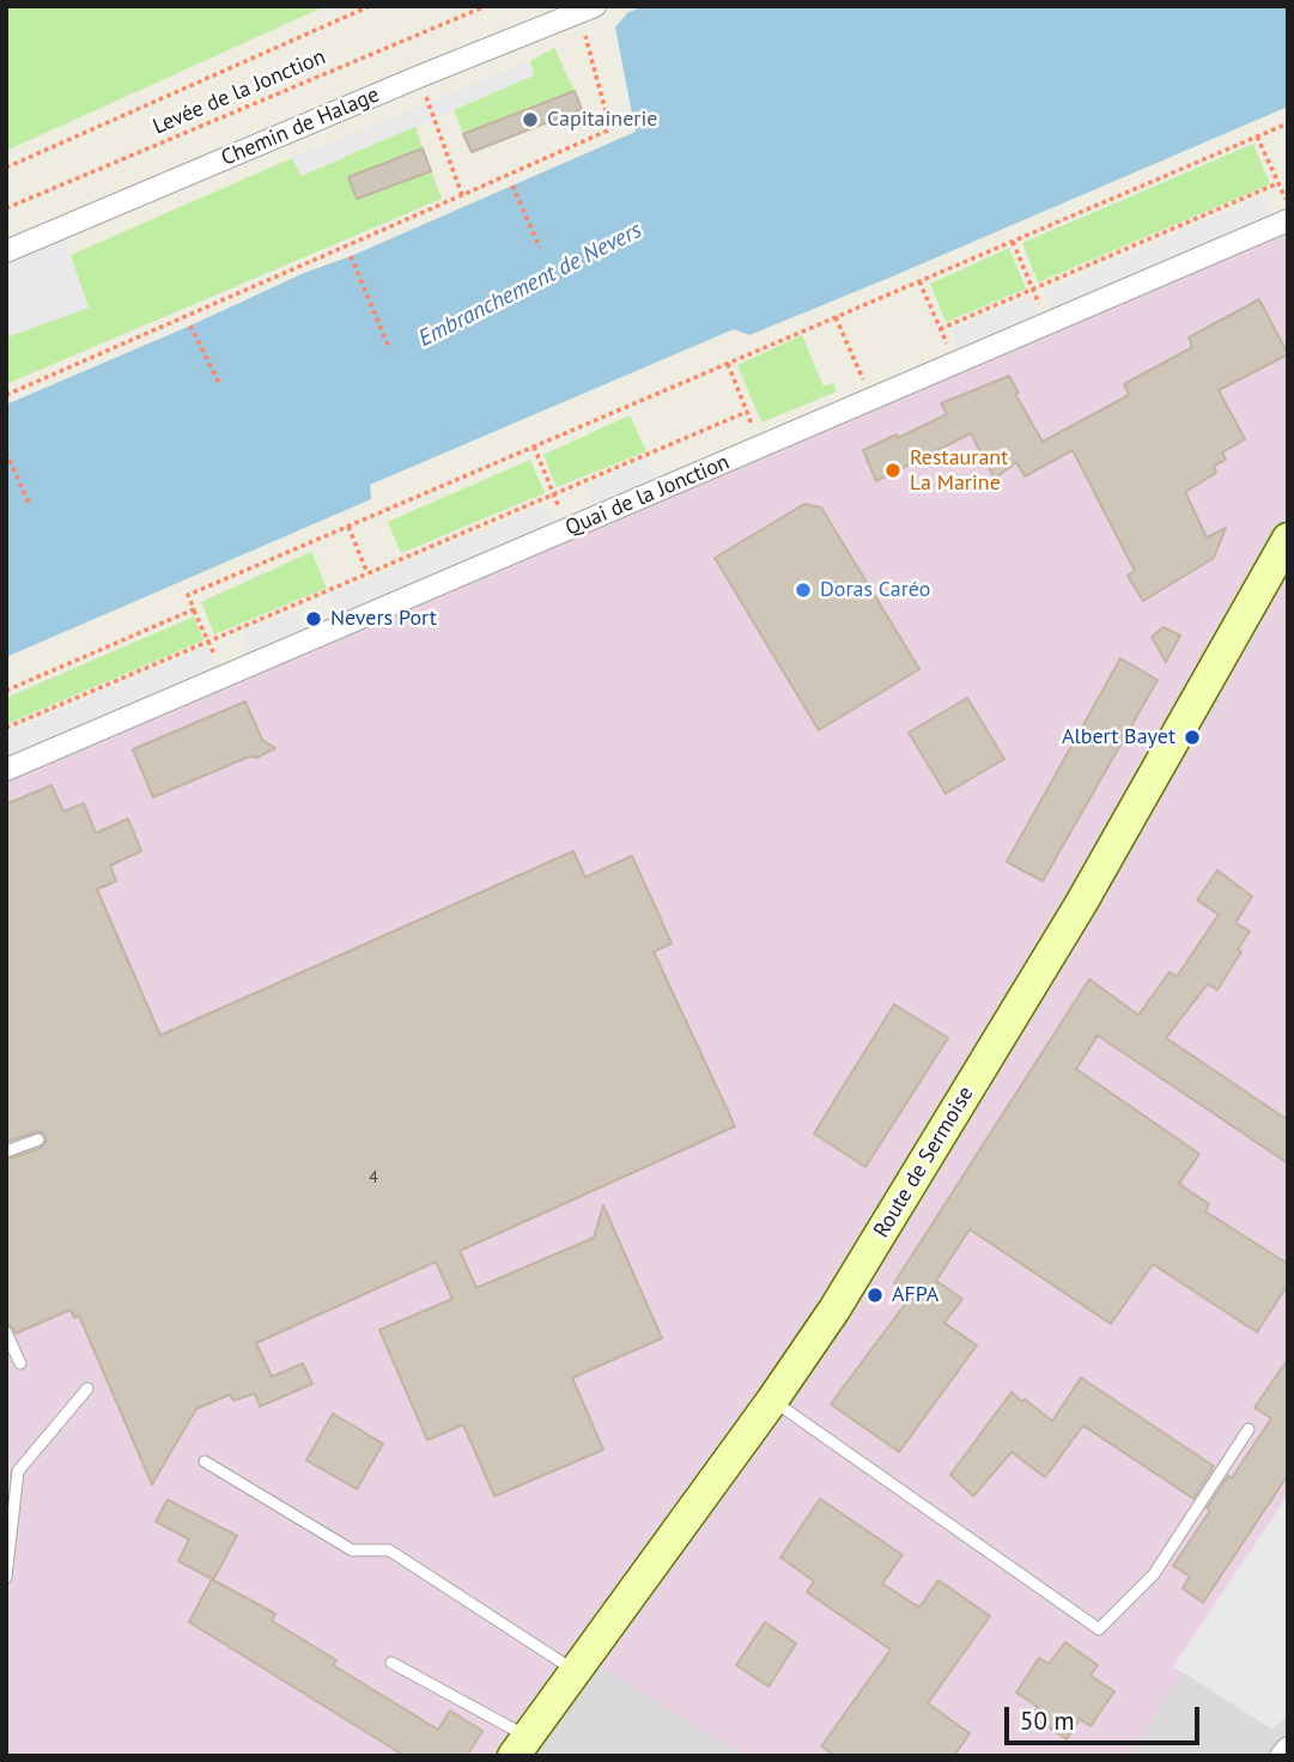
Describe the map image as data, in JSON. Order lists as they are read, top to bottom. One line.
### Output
{"streets":{"main road":["Route de Sermoise"],"street":["Chemin de Halage","Quai de la Jonction"],"path":["Levée de la Jonction"]},"water":["Embranchement de Nevers"],"places":["Capitainerie","Restaurant La Marine","Doras Caréo","Nevers Port","Albert Bayet","AFPA"],"house_numbers":["4"],"scale_bar":"50 m"}
